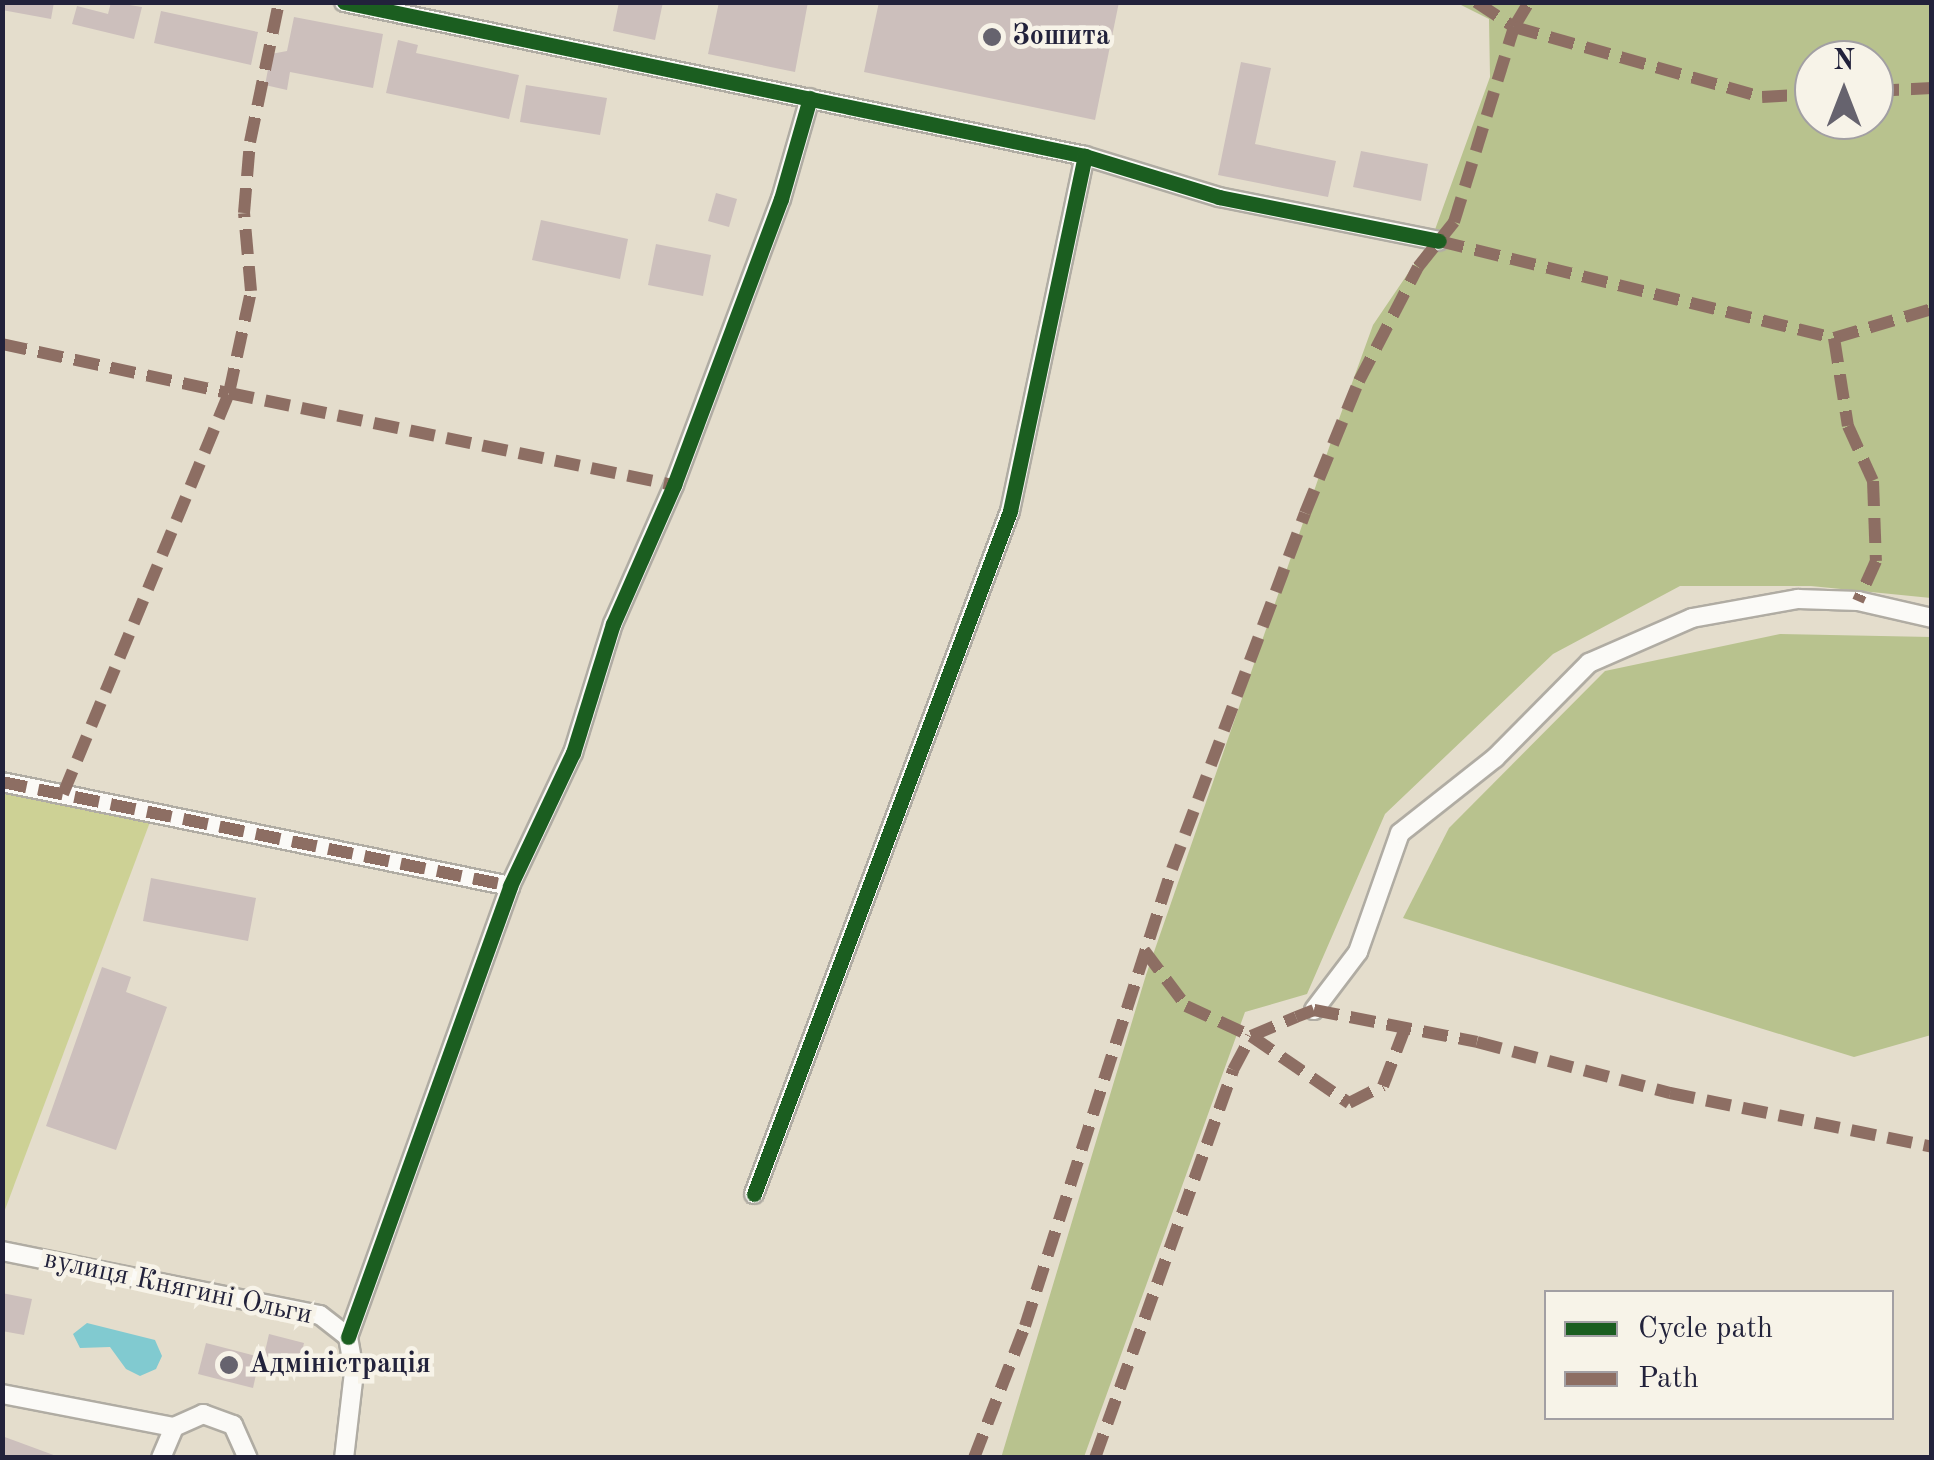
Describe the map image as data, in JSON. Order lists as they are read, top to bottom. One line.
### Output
{"streets":{"street":["вулиця Княгині Ольги"]},"places":["Зошита","Адміністрація"],"legend":["Cycle path","Path"],"north":"top"}
